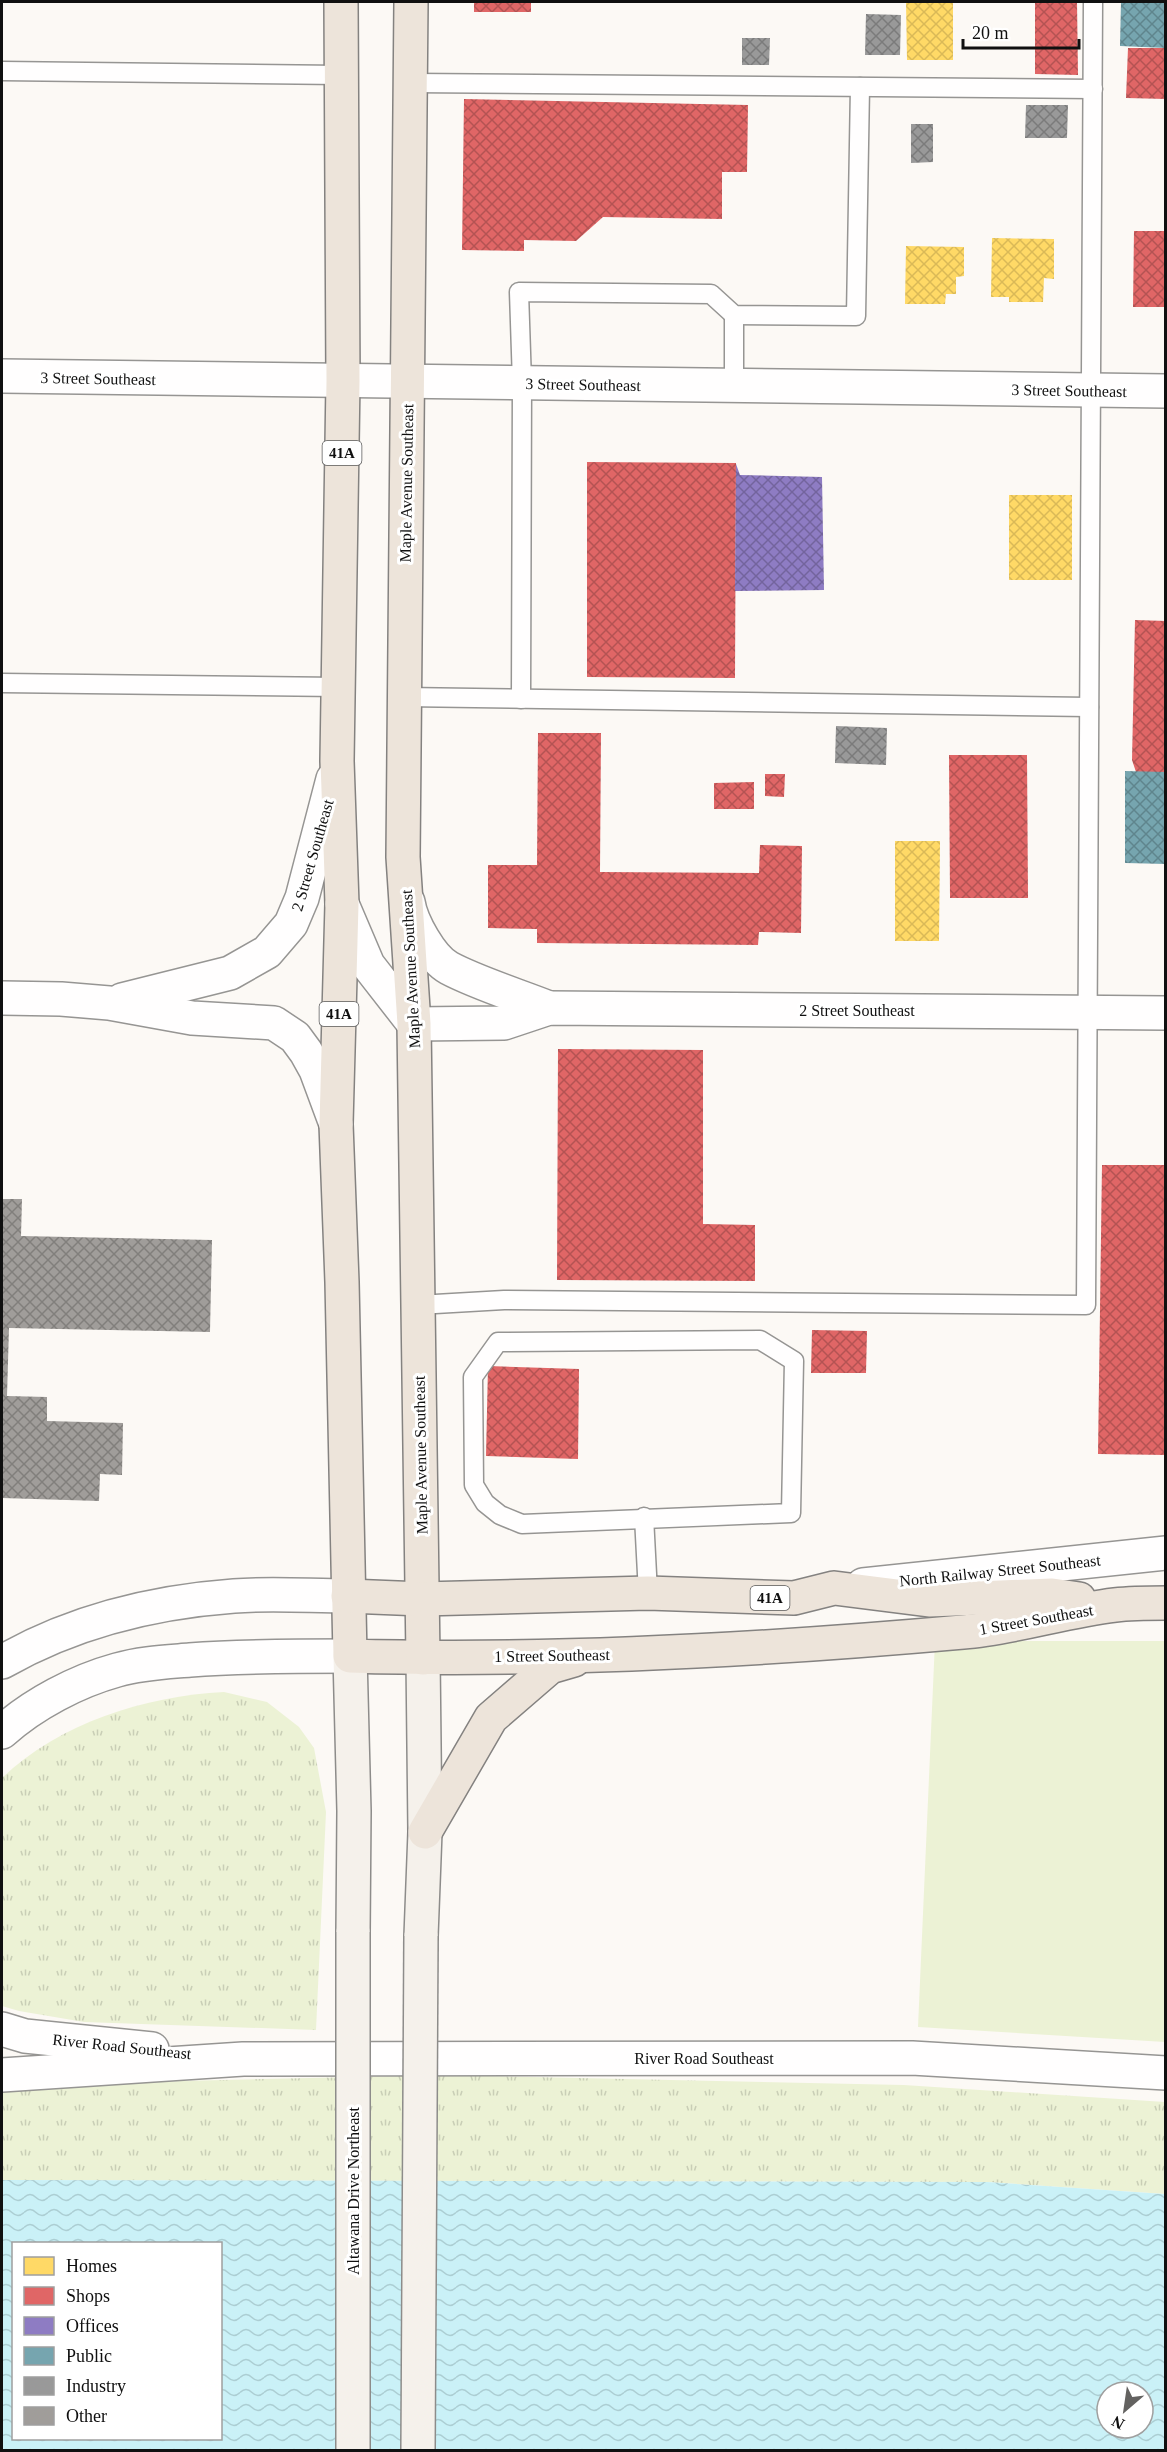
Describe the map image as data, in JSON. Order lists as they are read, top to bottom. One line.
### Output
{"streets":{"main road":["41A","Maple Avenue Southeast","1 Street Southeast","Altawana Drive Northeast"],"street":["3 Street Southeast","2 Street Southeast","North Railway Street Southeast","River Road Southeast"]},"crossings":[["3 Street Southeast","41A"],["3 Street Southeast","Maple Avenue Southeast"],["41A","2 Street Southeast"],["41A","1 Street Southeast"],["41A","Altawana Drive Northeast"],["Maple Avenue Southeast","2 Street Southeast"],["Maple Avenue Southeast","1 Street Southeast"],["North Railway Street Southeast","1 Street Southeast"],["1 Street Southeast","Altawana Drive Northeast"]],"legend":["Homes","Shops","Offices","Public","Industry","Other"],"scale_bar":"20 m","north":"bottom left"}
